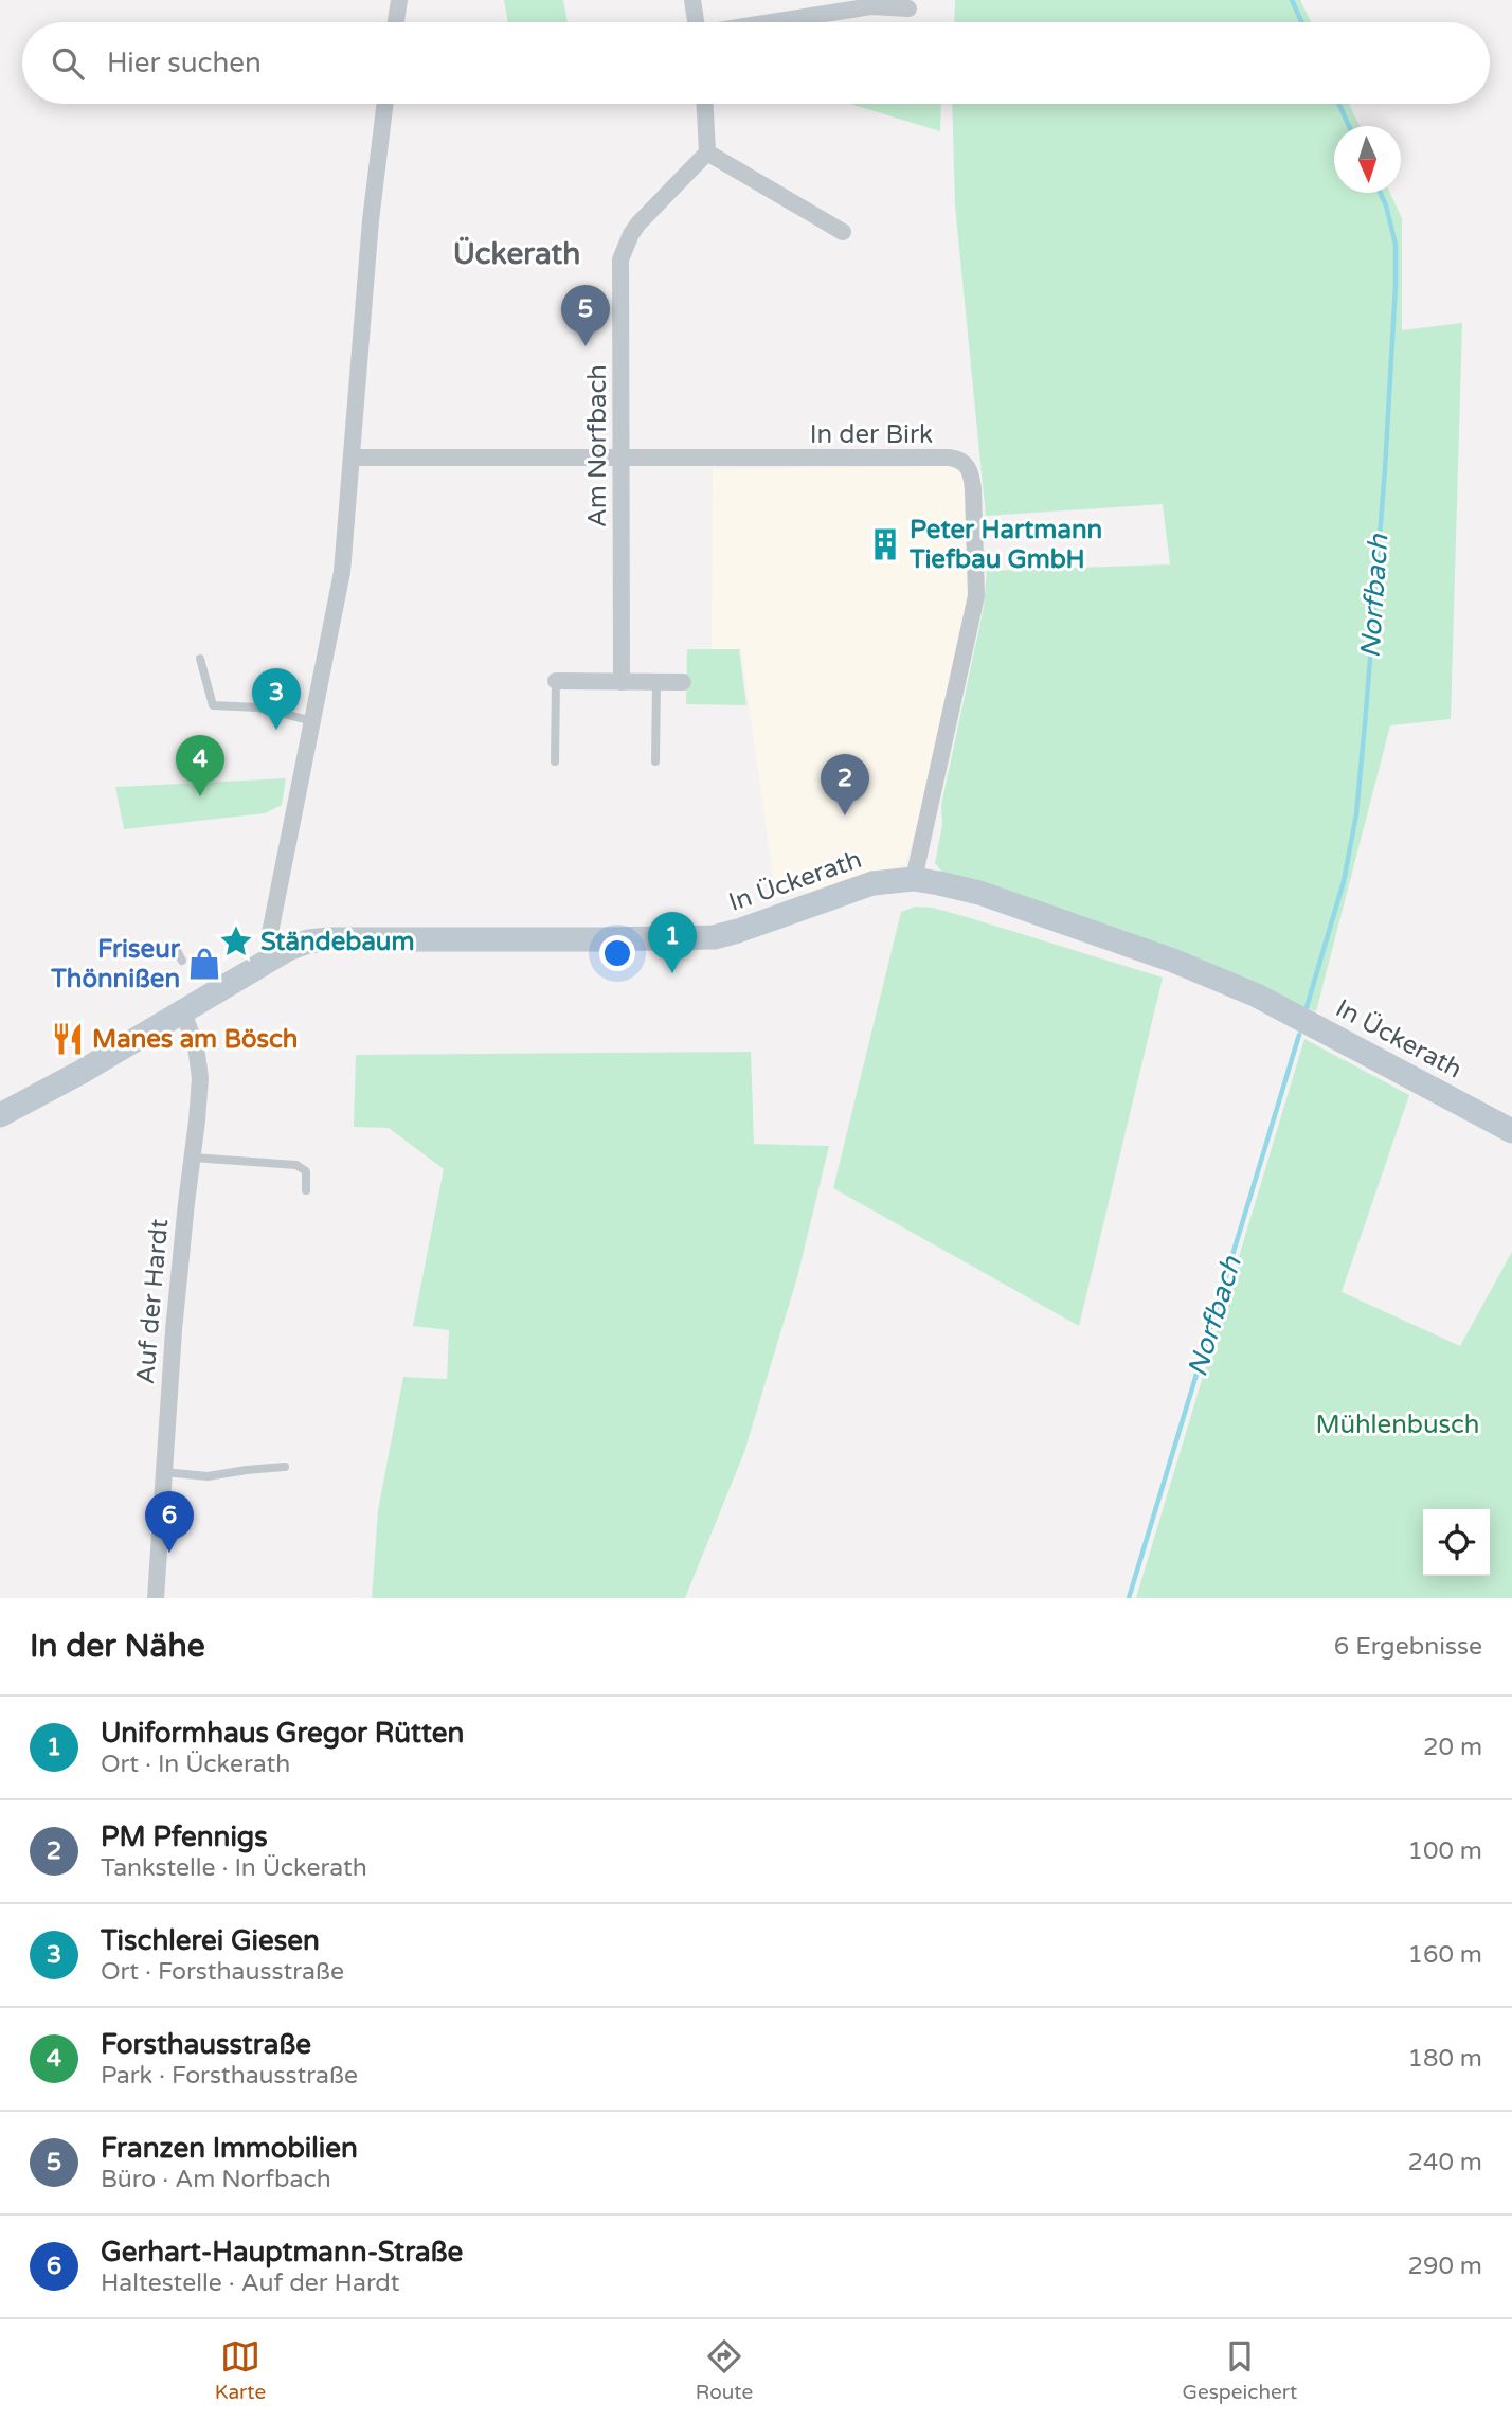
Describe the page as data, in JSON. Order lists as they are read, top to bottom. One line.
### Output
{"streets":{"main road":["In Ückerath"],"street":["In der Birk","Am Norfbach","Auf der Hardt"]},"crossings":[["In der Birk","Am Norfbach"],["In der Birk","In Ückerath"],["In Ückerath","Auf der Hardt"]],"districts":["Ückerath"],"water":["Norfbach"],"parks":["Mühlenbusch"],"places":{"building":["Peter Hartmann Tiefbau GmbH"],"place":["Ständebaum"],"shop":["Friseur Thönnißen"],"restaurant":["Manes am Bösch"]},"north":"bottom","page":{"search":"Hier suchen","pins":["5","3","4","2","1","6"],"heading":["In der Nähe","6 Ergebnisse"],"list":[{"mark":"1","name":"Uniformhaus Gregor Rütten","note":"Ort · In Ückerath","value":"20 m"},{"mark":"2","name":"PM Pfennigs","note":"Tankstelle · In Ückerath","value":"100 m"},{"mark":"3","name":"Tischlerei Giesen","note":"Ort · Forsthausstraße","value":"160 m"},{"mark":"4","name":"Forsthausstraße","note":"Park · Forsthausstraße","value":"180 m"},{"mark":"5","name":"Franzen Immobilien","note":"Büro · Am Norfbach","value":"240 m"},{"mark":"6","name":"Gerhart-Hauptmann-Straße","note":"Haltestelle · Auf der Hardt","value":"290 m"}],"nav":["Karte","Route","Gespeichert"]}}
